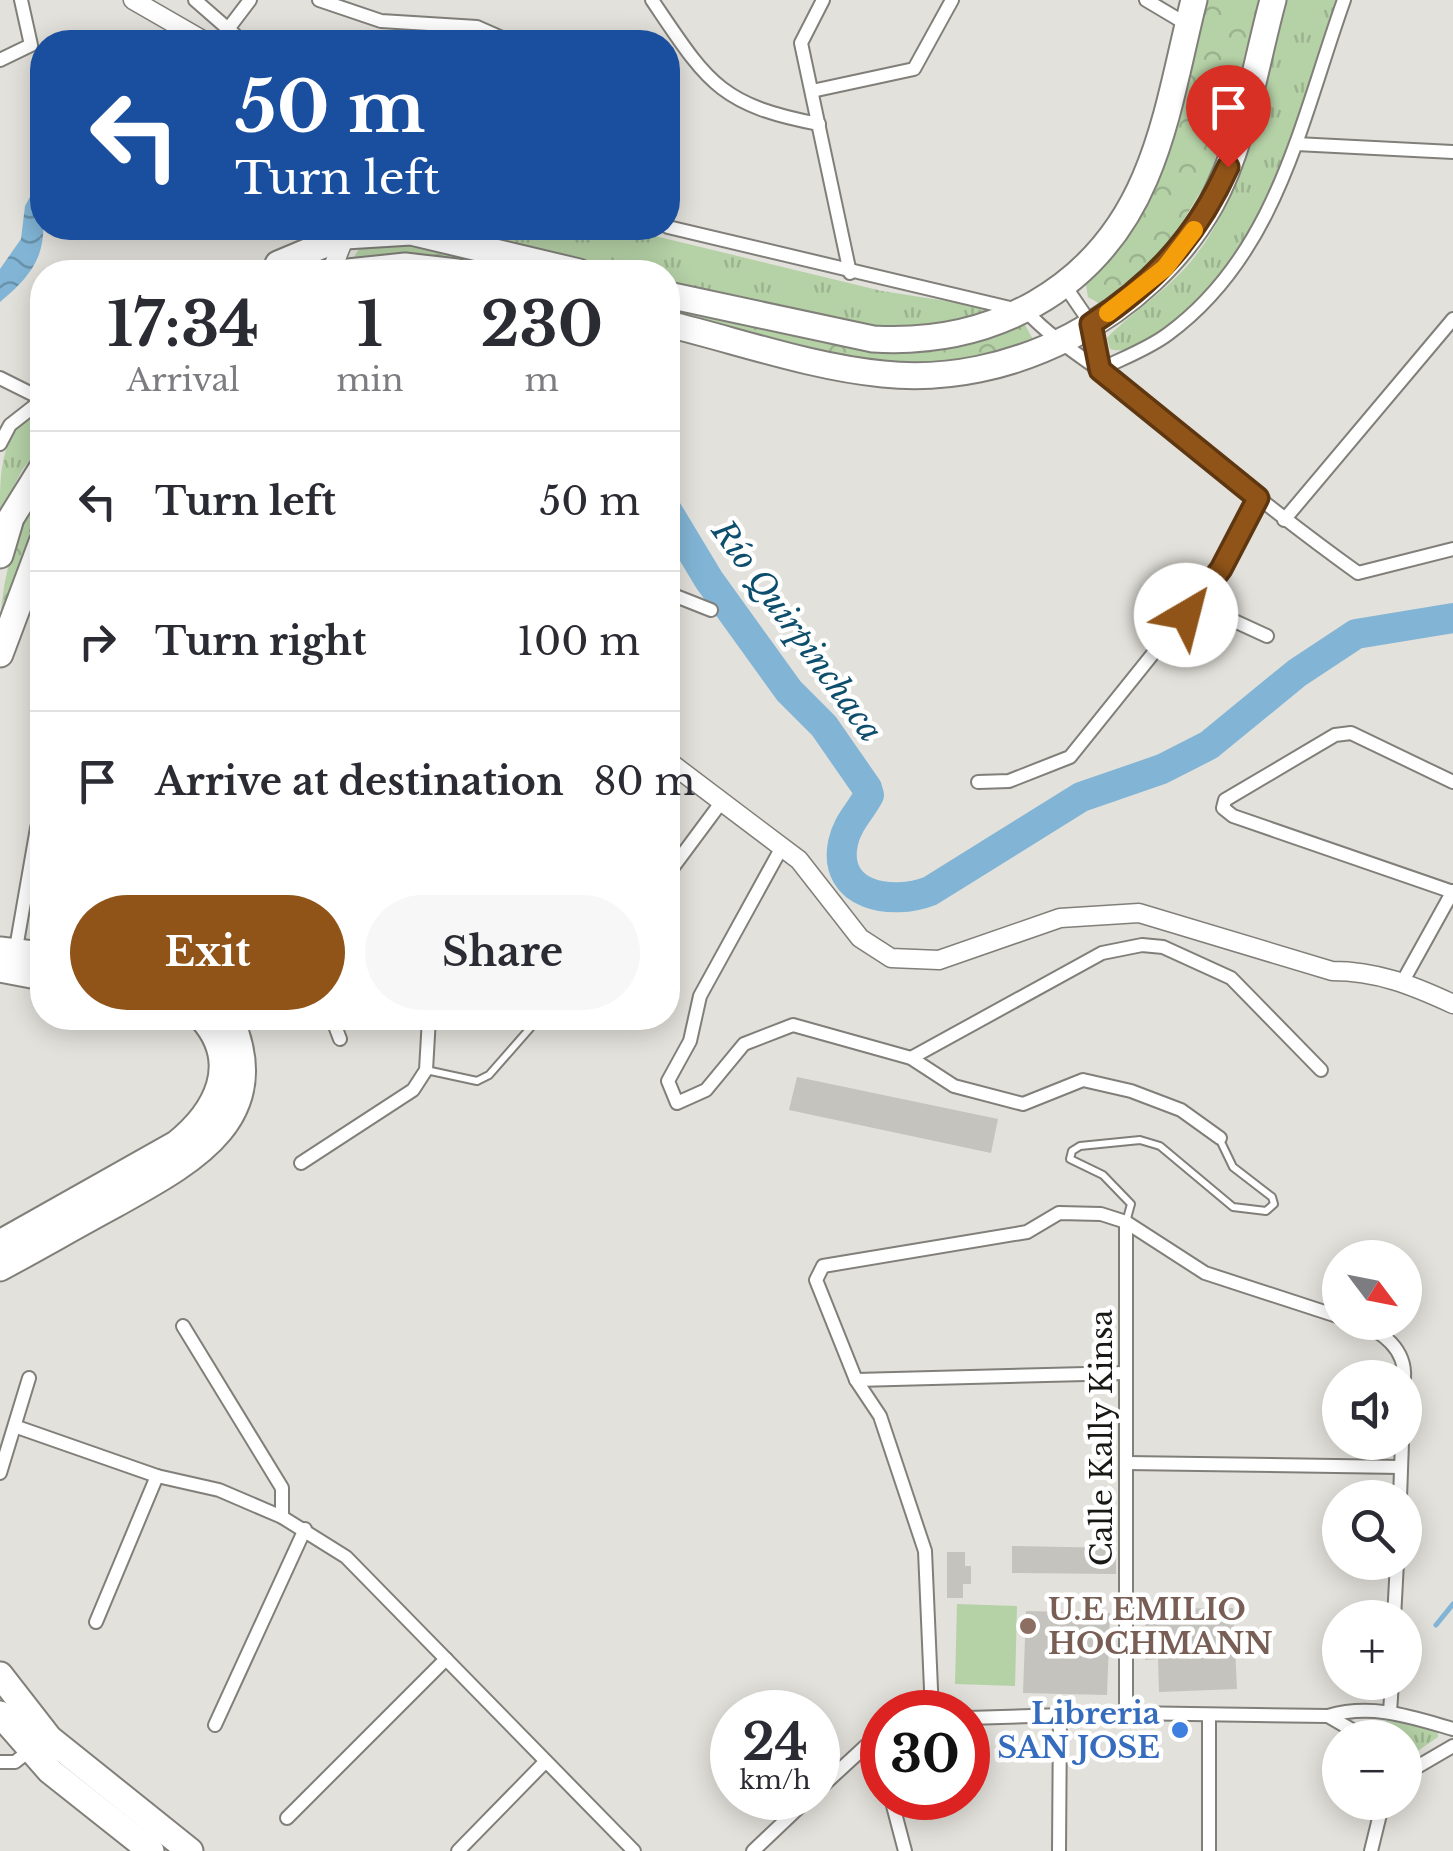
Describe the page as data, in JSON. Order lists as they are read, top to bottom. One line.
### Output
{"streets":{"street":["Calle Kally Kinsa"]},"water":["Río Quirpinchaca"],"places":["U.E EMILIO HOCHMANN","Libreria SAN JOSE"],"north":"bottom right","page":{"turn":["50 m","Turn left"],"eta":["17:34","Arrival","1","min","230","m"],"list":[{"name":"Turn left","value":"50 m"},{"name":"Turn right","value":"100 m"},{"name":"Arrive at destination","value":"80 m"}],"buttons":["Exit","Share"],"map_buttons":["+","−"],"speed":"24 km/h","limit":"30"}}
